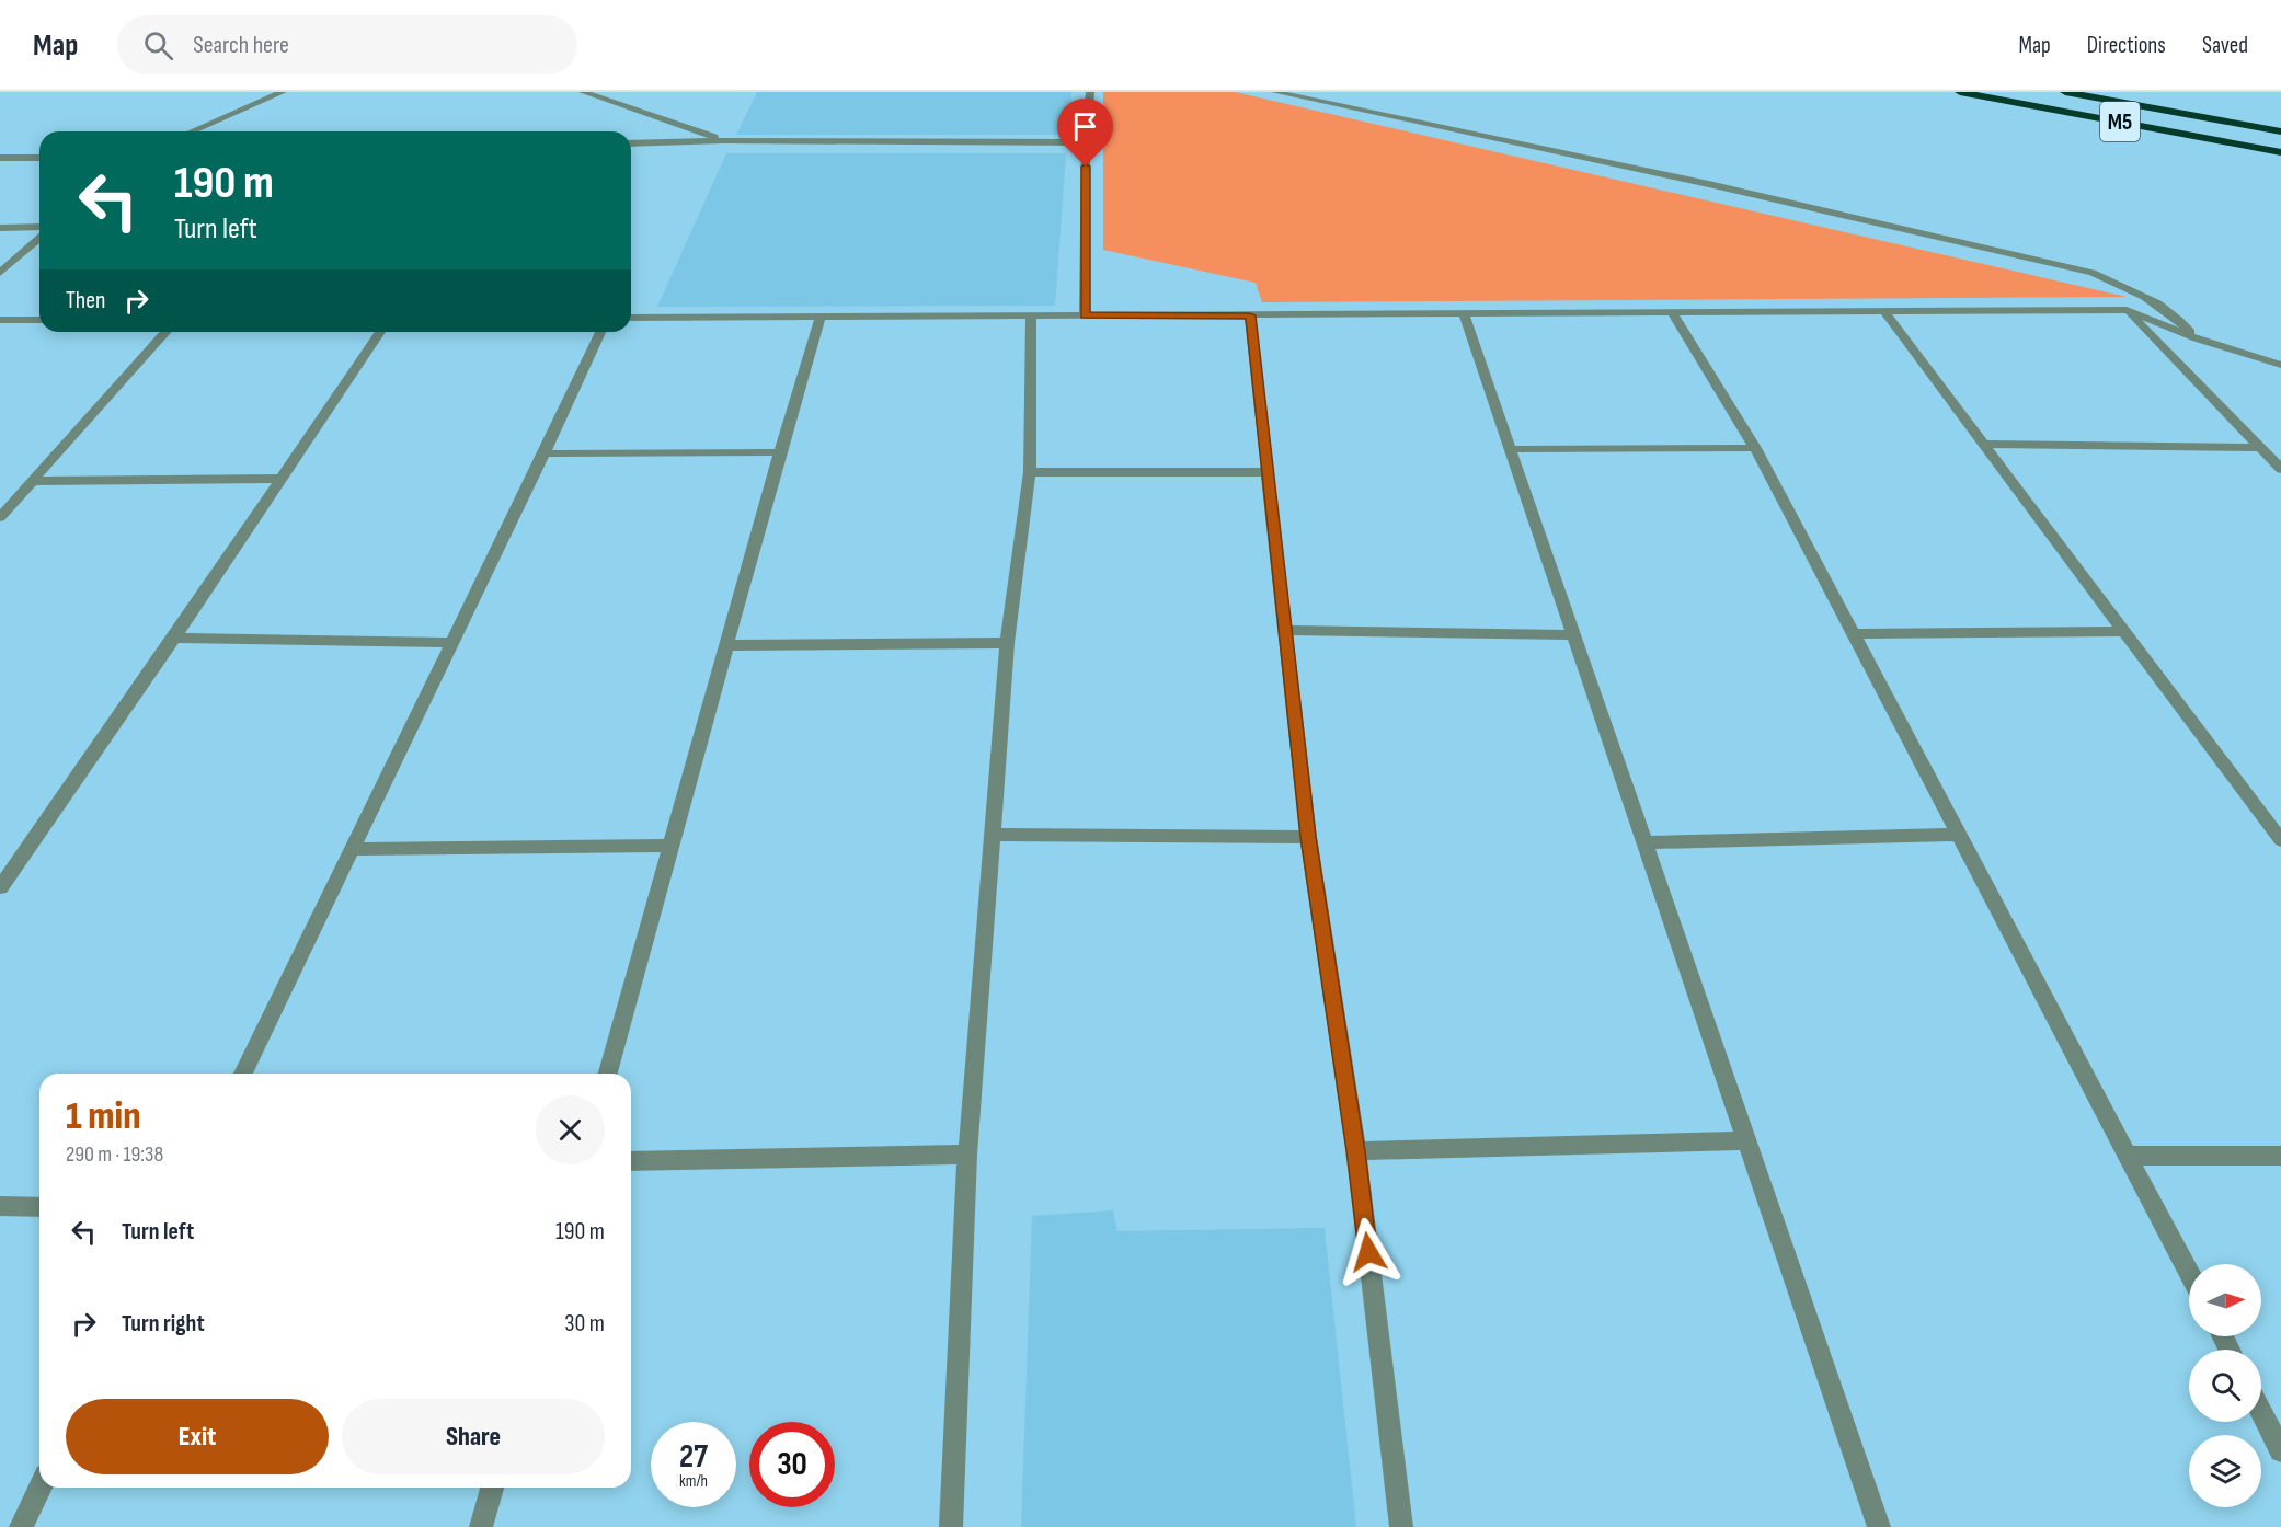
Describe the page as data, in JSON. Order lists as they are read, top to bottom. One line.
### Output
{"streets":{"highway":["M5"]},"north":"right","page":{"header":"Map","search":"Search here","nav":["Map","Directions","Saved"],"turn":["190 m","Turn left"],"then":"Then","heading":["1 min","290 m · 19:38"],"list":[{"name":"Turn left","value":"190 m"},{"name":"Turn right","value":"30 m"}],"buttons":["Exit","Share"],"speed":"27 km/h","limit":"30"}}
